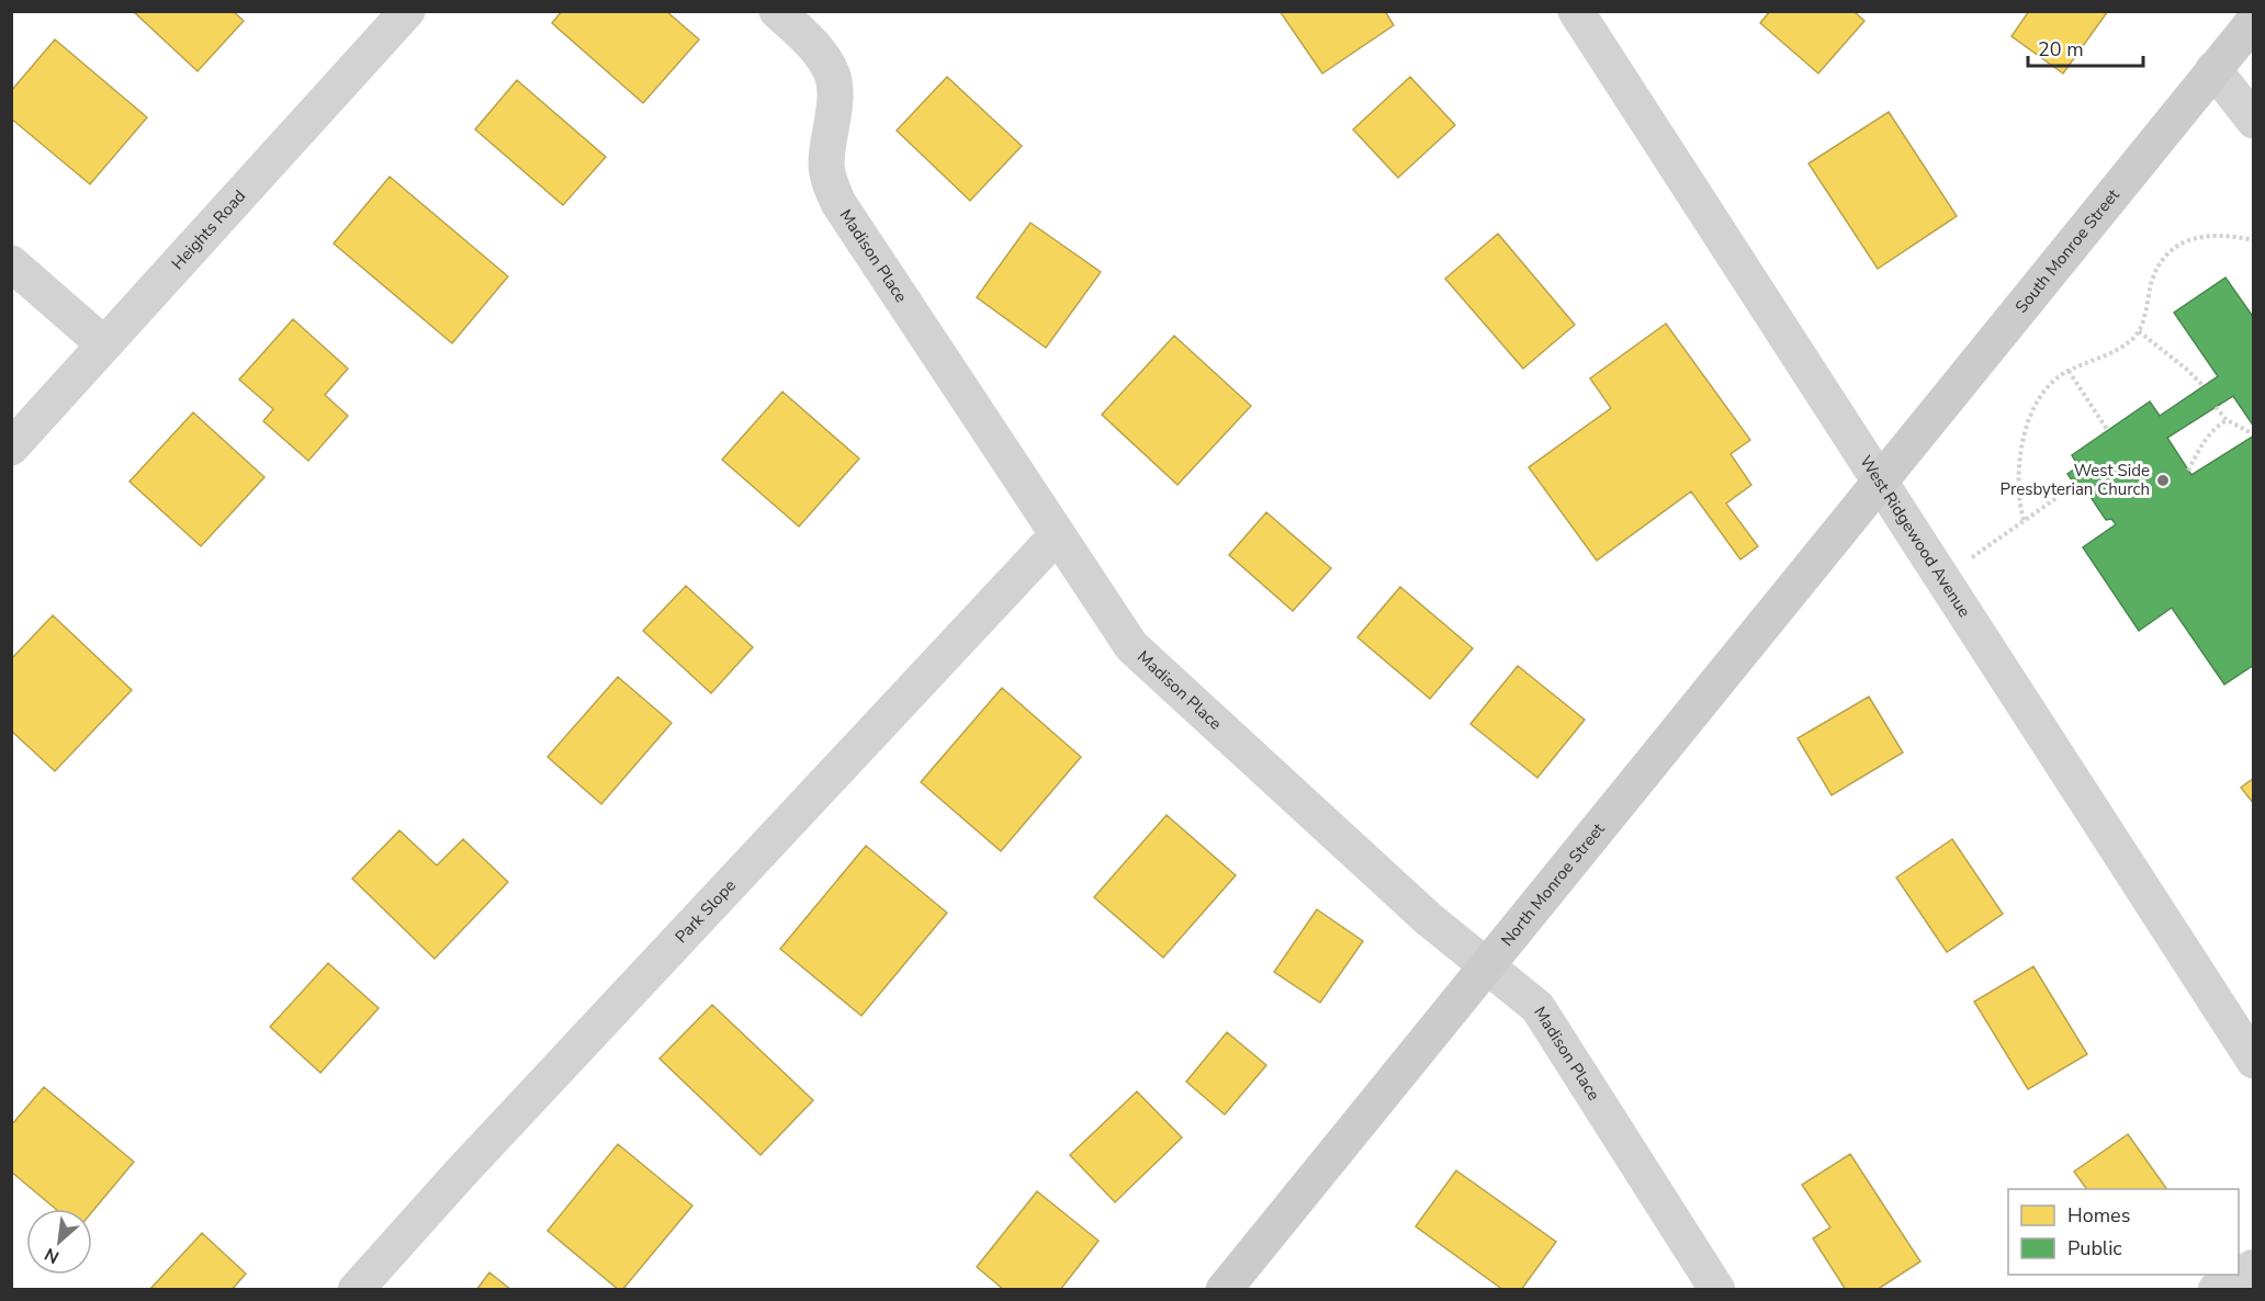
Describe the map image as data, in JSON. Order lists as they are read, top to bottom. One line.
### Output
{"streets":{"main road":["South Monroe Street","North Monroe Street"],"street":["Heights Road","Madison Place","West Ridgewood Avenue","Park Slope"]},"crossings":[["South Monroe Street","West Ridgewood Avenue"],["South Monroe Street","North Monroe Street"],["Madison Place","North Monroe Street"],["Madison Place","Park Slope"],["West Ridgewood Avenue","North Monroe Street"]],"places":["West Side Presbyterian Church"],"legend":["Homes","Public"],"scale_bar":"20 m","north":"bottom left"}
